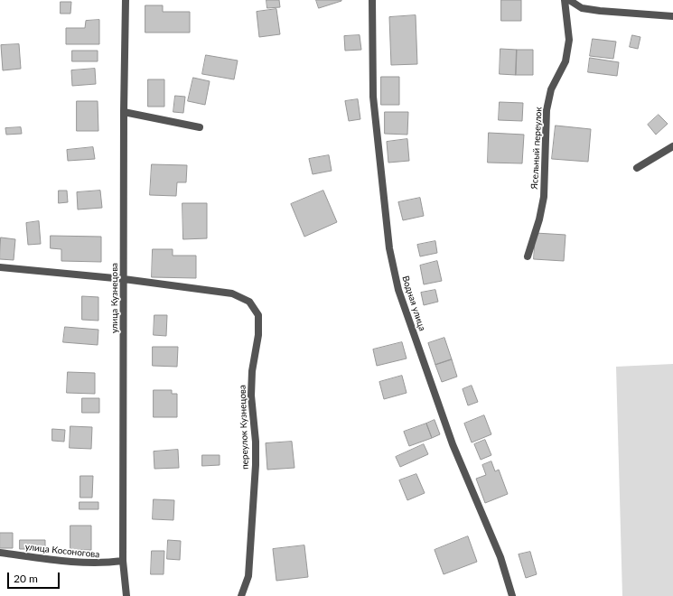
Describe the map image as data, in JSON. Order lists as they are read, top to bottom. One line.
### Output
{"streets":{"street":["Ясельный переулок","улица Кузнецова","Водная улица","переулок Кузнецова","улица Косоногова"]},"crossings":[["улица Кузнецова","переулок Кузнецова"],["улица Кузнецова","улица Косоногова"]],"scale_bar":"20 m"}
